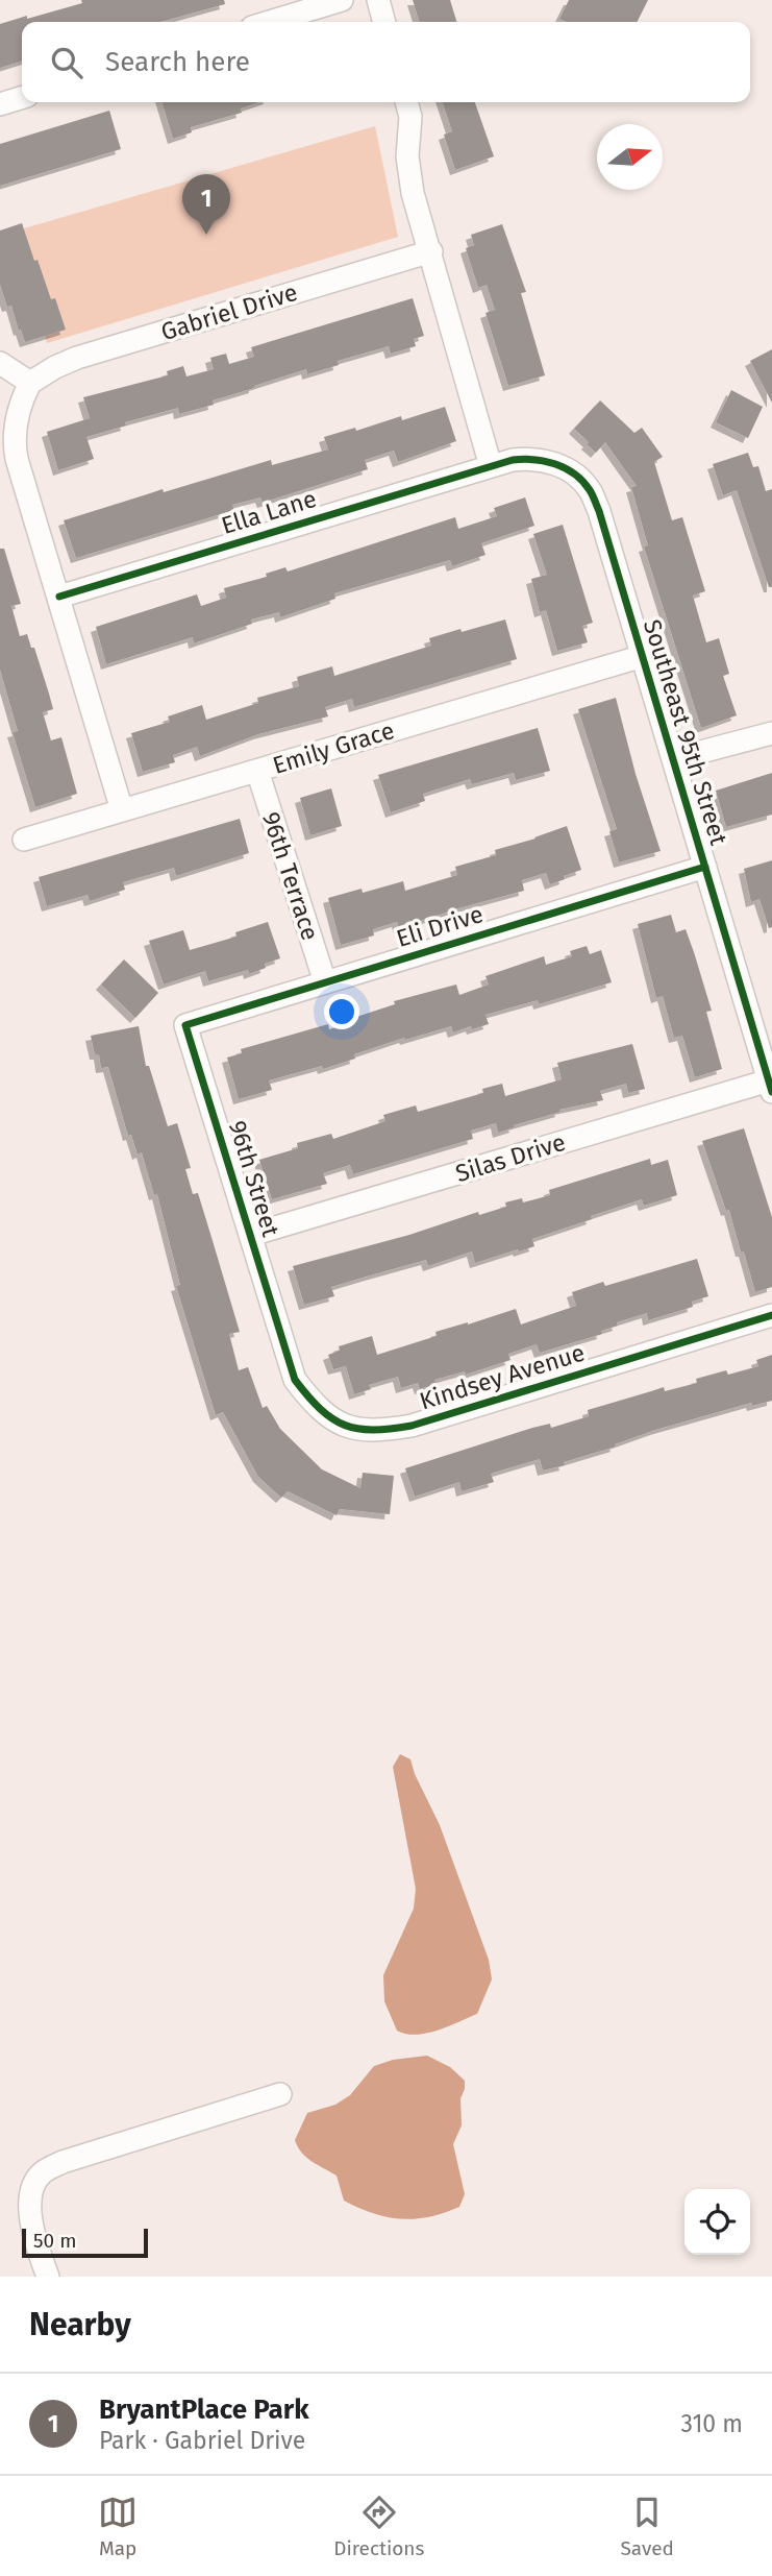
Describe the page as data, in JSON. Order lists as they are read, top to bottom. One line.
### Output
{"streets":{"street":["Gabriel Drive","Ella Lane","Southeast 95th Street","Emily Grace","96th Terrace","Eli Drive","Silas Drive","96th Street","Kindsey Avenue"]},"crossings":[["Ella Lane","Southeast 95th Street"],["Southeast 95th Street","Emily Grace"],["Southeast 95th Street","Eli Drive"],["Southeast 95th Street","Silas Drive"],["Emily Grace","96th Terrace"],["96th Terrace","Eli Drive"],["Eli Drive","96th Street"],["Silas Drive","96th Street"],["96th Street","Kindsey Avenue"]],"scale_bar":"50 m","north":"right","page":{"search":"Search here","pins":"1","scale":"50 m","heading":"Nearby","list":[{"mark":"1","name":"BryantPlace Park","note":"Park · Gabriel Drive","value":"310 m"}],"nav":["Map","Directions","Saved"]}}
